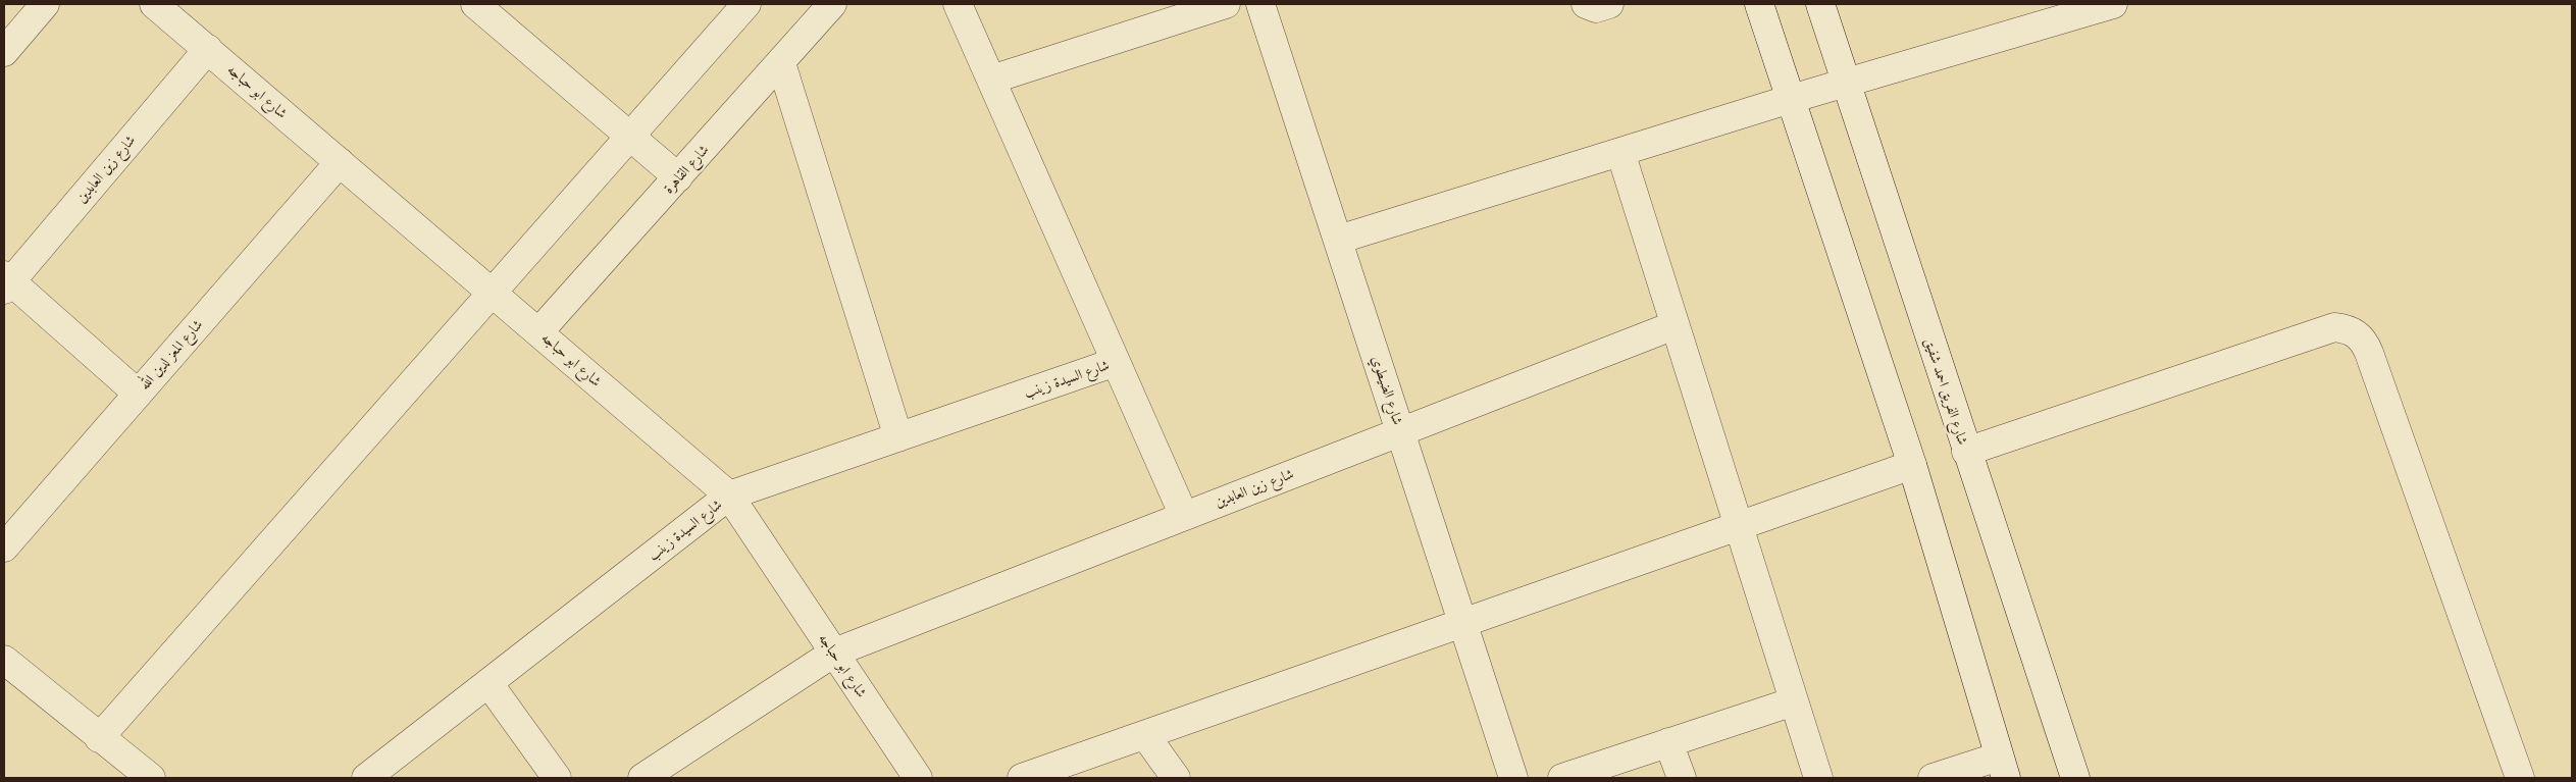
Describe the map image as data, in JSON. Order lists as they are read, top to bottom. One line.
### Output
{"streets":{"street":["شارع ابو حباجه","شارع زين العابدين","شارع القاهرة","شارع المعز لدين الله","شارع السيدة زينب","شارع الضيطوي","شارع الفريق احمد شفيق"]},"crossings":[["شارع ابو حباجه","شارع زين العابدين"],["شارع ابو حباجه","شارع القاهرة"],["شارع ابو حباجه","شارع المعز لدين الله"],["شارع ابو حباجه","شارع السيدة زينب"],["شارع زين العابدين","شارع الضيطوي"]]}
